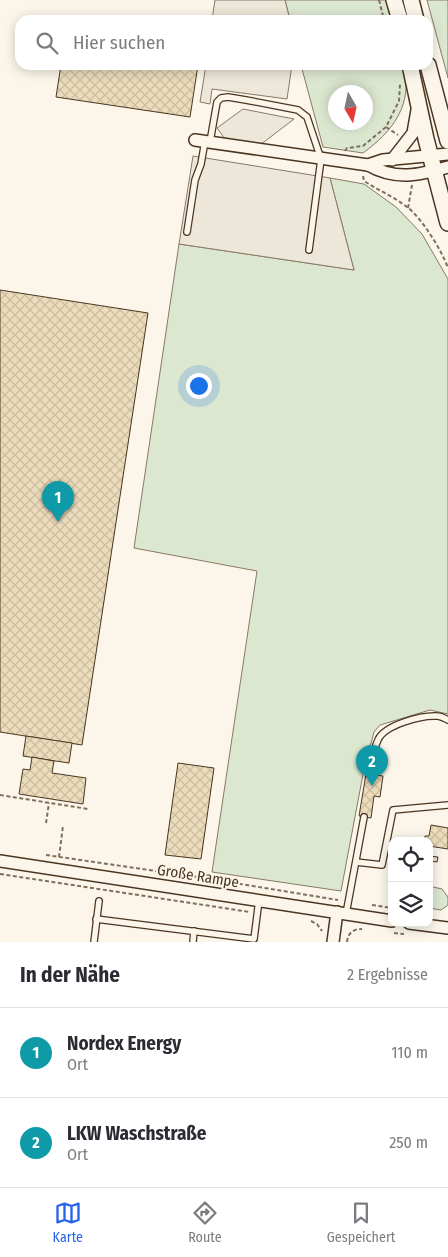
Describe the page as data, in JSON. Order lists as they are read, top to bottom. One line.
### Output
{"streets":{"street":["Große Rampe"]},"north":"bottom","page":{"search":"Hier suchen","pins":["1","2"],"heading":["In der Nähe","2 Ergebnisse"],"list":[{"mark":"1","name":"Nordex Energy","note":"Ort","value":"110 m"},{"mark":"2","name":"LKW Waschstraße","note":"Ort","value":"250 m"}],"nav":["Karte","Route","Gespeichert"]}}
